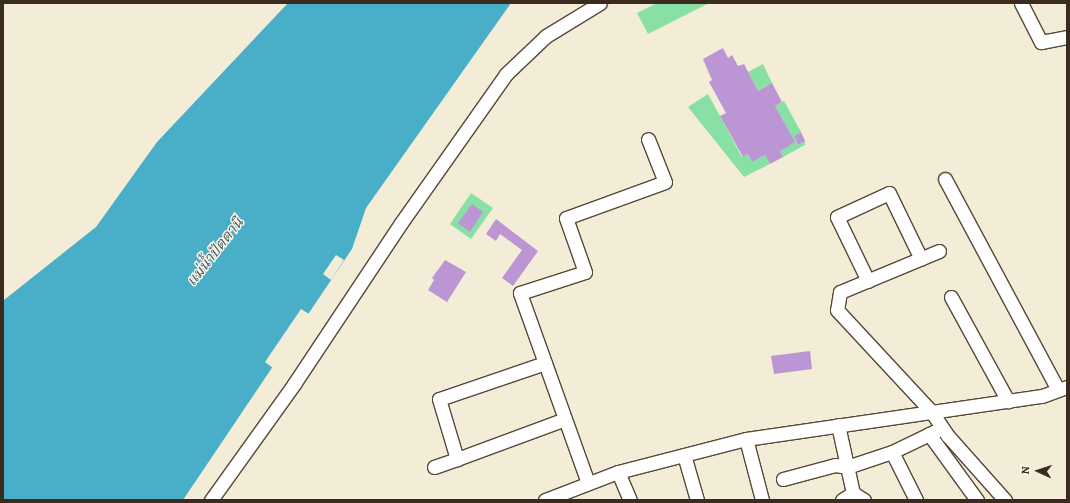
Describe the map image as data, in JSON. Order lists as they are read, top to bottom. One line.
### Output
{"water":["แม่น้ำปัตตานี"],"north":"left"}
